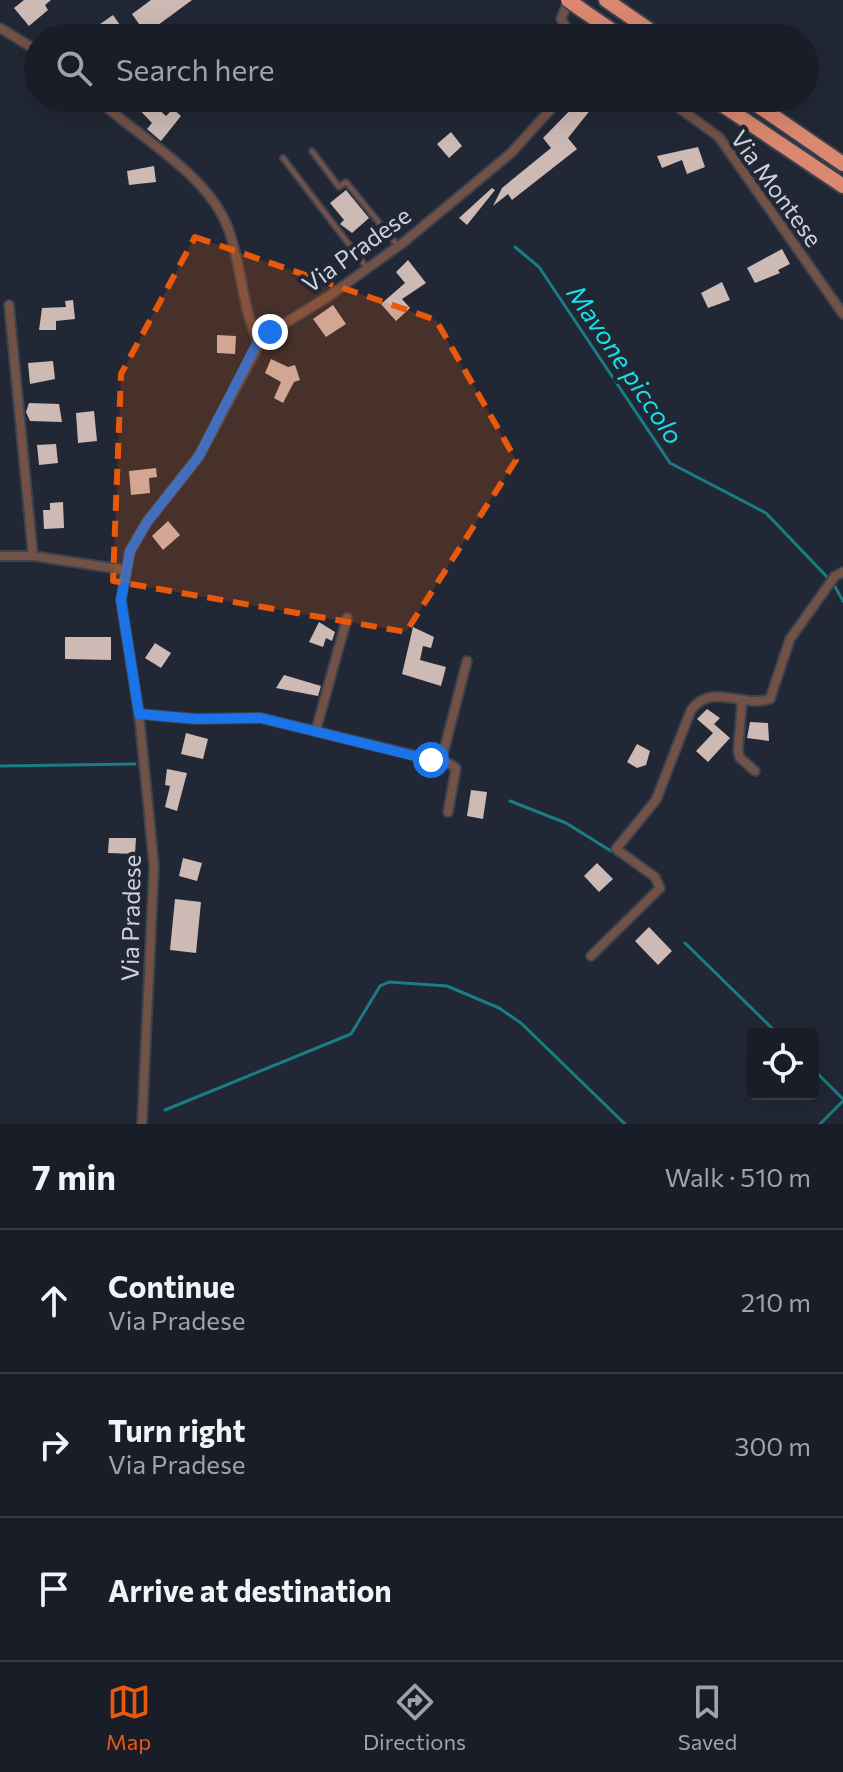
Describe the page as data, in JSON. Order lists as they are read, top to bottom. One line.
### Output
{"streets":{"street":["Via Montese","Via Pradese"]},"water":["Mavone piccolo"],"page":{"search":"Search here","heading":["7 min","Walk · 510 m"],"list":[["Continue","Via Pradese","210 m"],["Turn right","Via Pradese","300 m"],"Arrive at destination"],"nav":["Map","Directions","Saved"]}}
